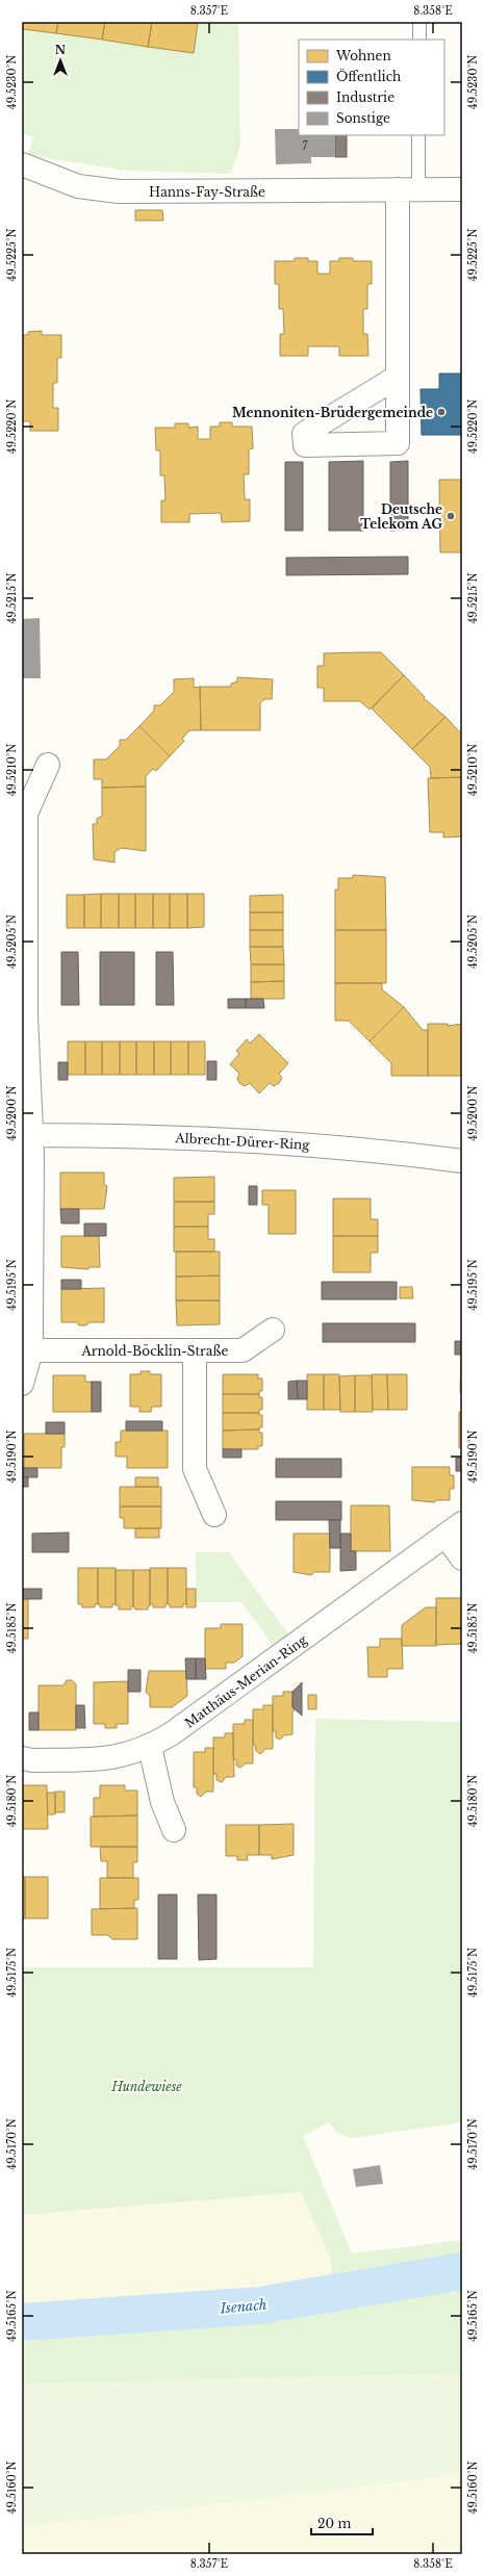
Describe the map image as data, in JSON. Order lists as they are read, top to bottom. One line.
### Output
{"streets":{"street":["Hanns-Fay-Straße","Albrecht-Dürer-Ring","Arnold-Böcklin-Straße","Matthäus-Merian-Ring"]},"water":["Isenach"],"parks":["Hundewiese"],"places":["Mennoniten-Brüdergemeinde","Deutsche Telekom AG"],"house_numbers":["7"],"legend":["Wohnen","Öffentlich","Industrie","Sonstige"],"scale_bar":"20 m","north":"top","coordinates":["8.357°E","8.358°E","49.5230°N","49.5225°N","49.5220°N","49.5215°N","49.5210°N","49.5205°N","49.5200°N","49.5195°N","49.5190°N","49.5185°N","49.5180°N","49.5175°N","49.5170°N","49.5165°N","49.5160°N"]}
